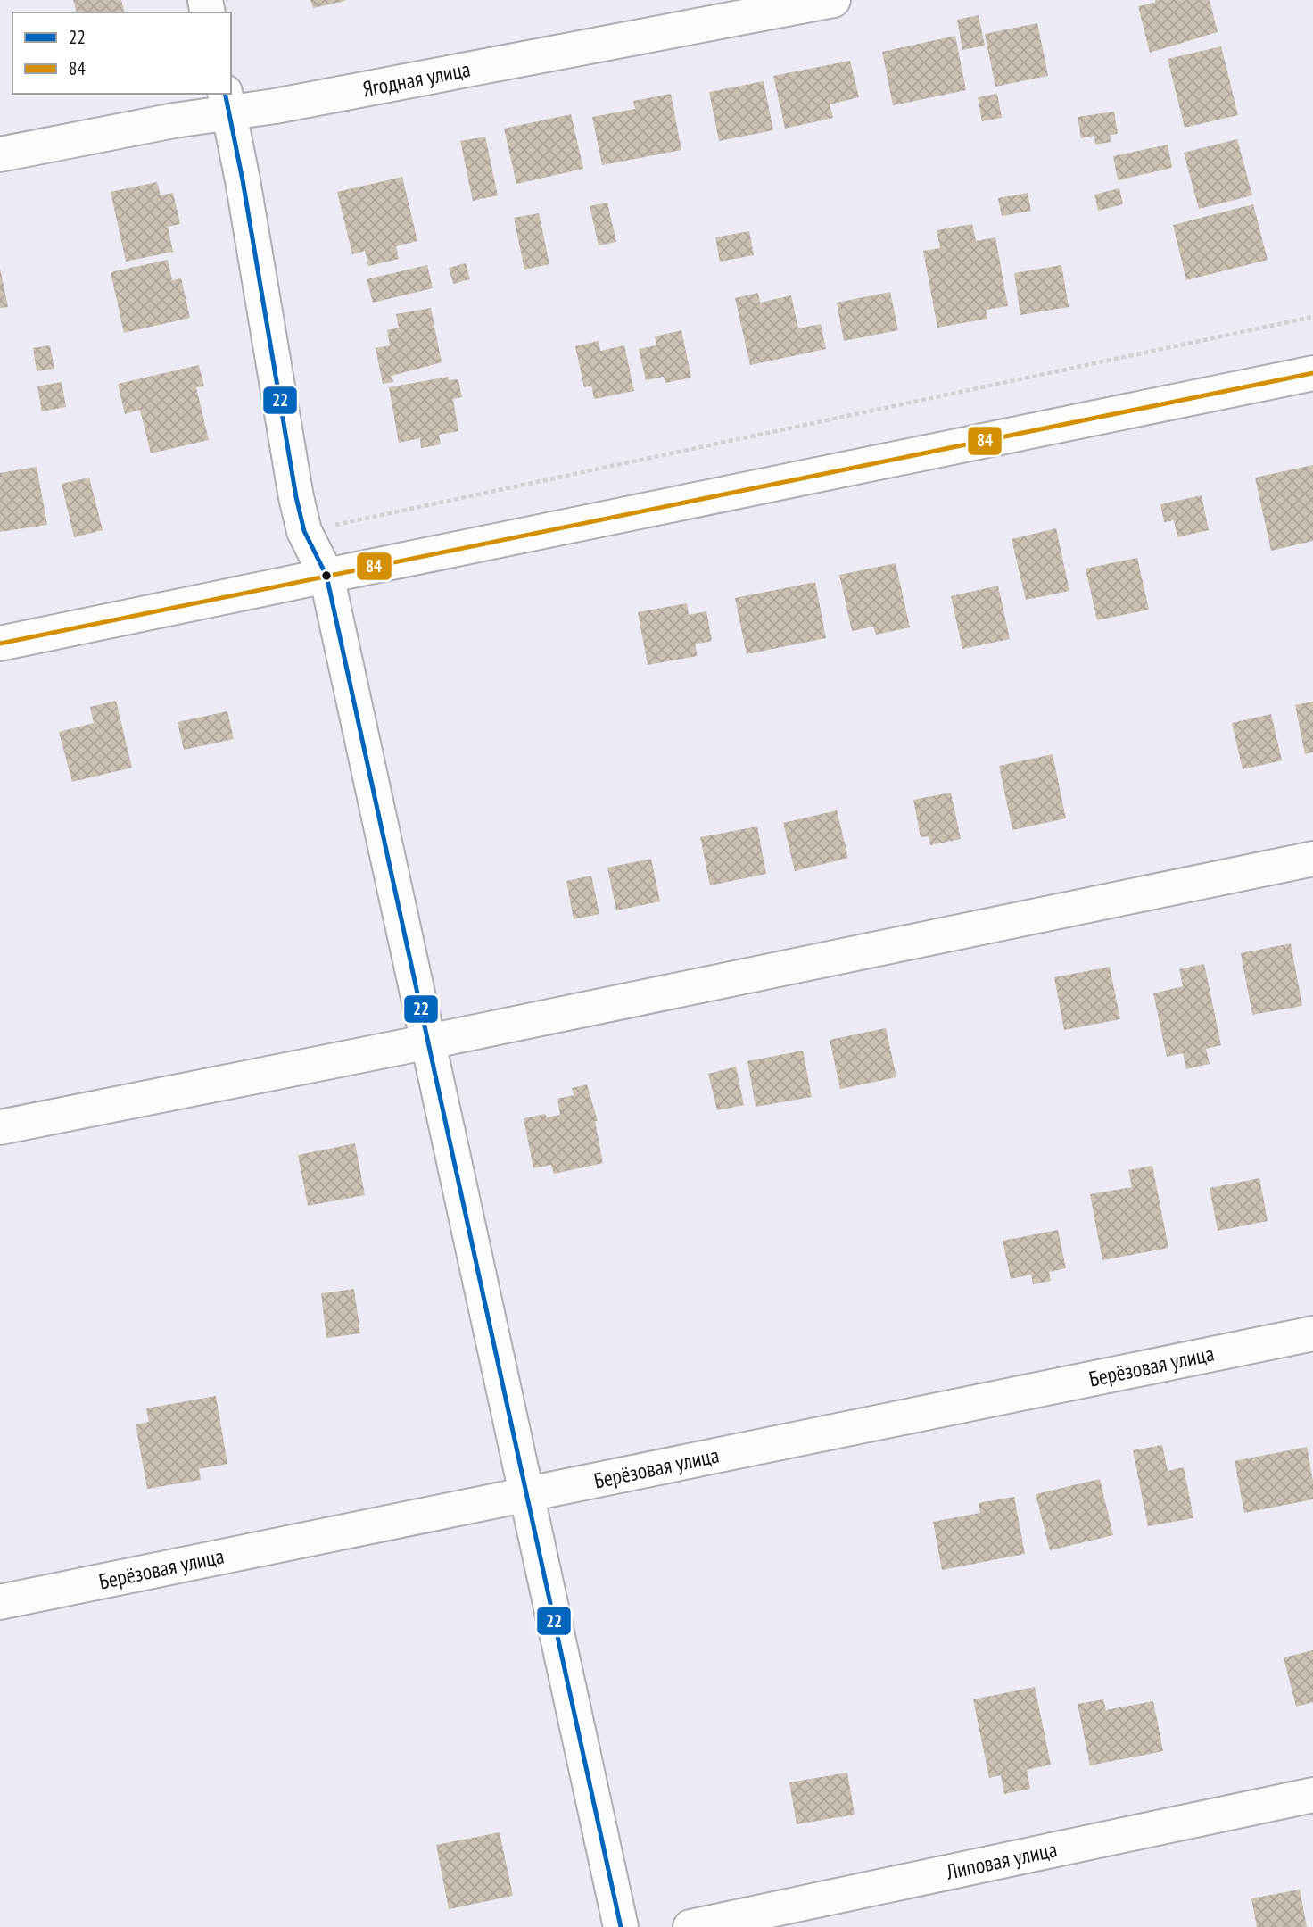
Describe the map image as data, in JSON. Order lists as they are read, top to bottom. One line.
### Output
{"streets":{"street":["Ягодная улица","Берёзовая улица","Липовая улица"]},"lines":["transit line 22","transit line 84"],"legend":["22","84"]}
